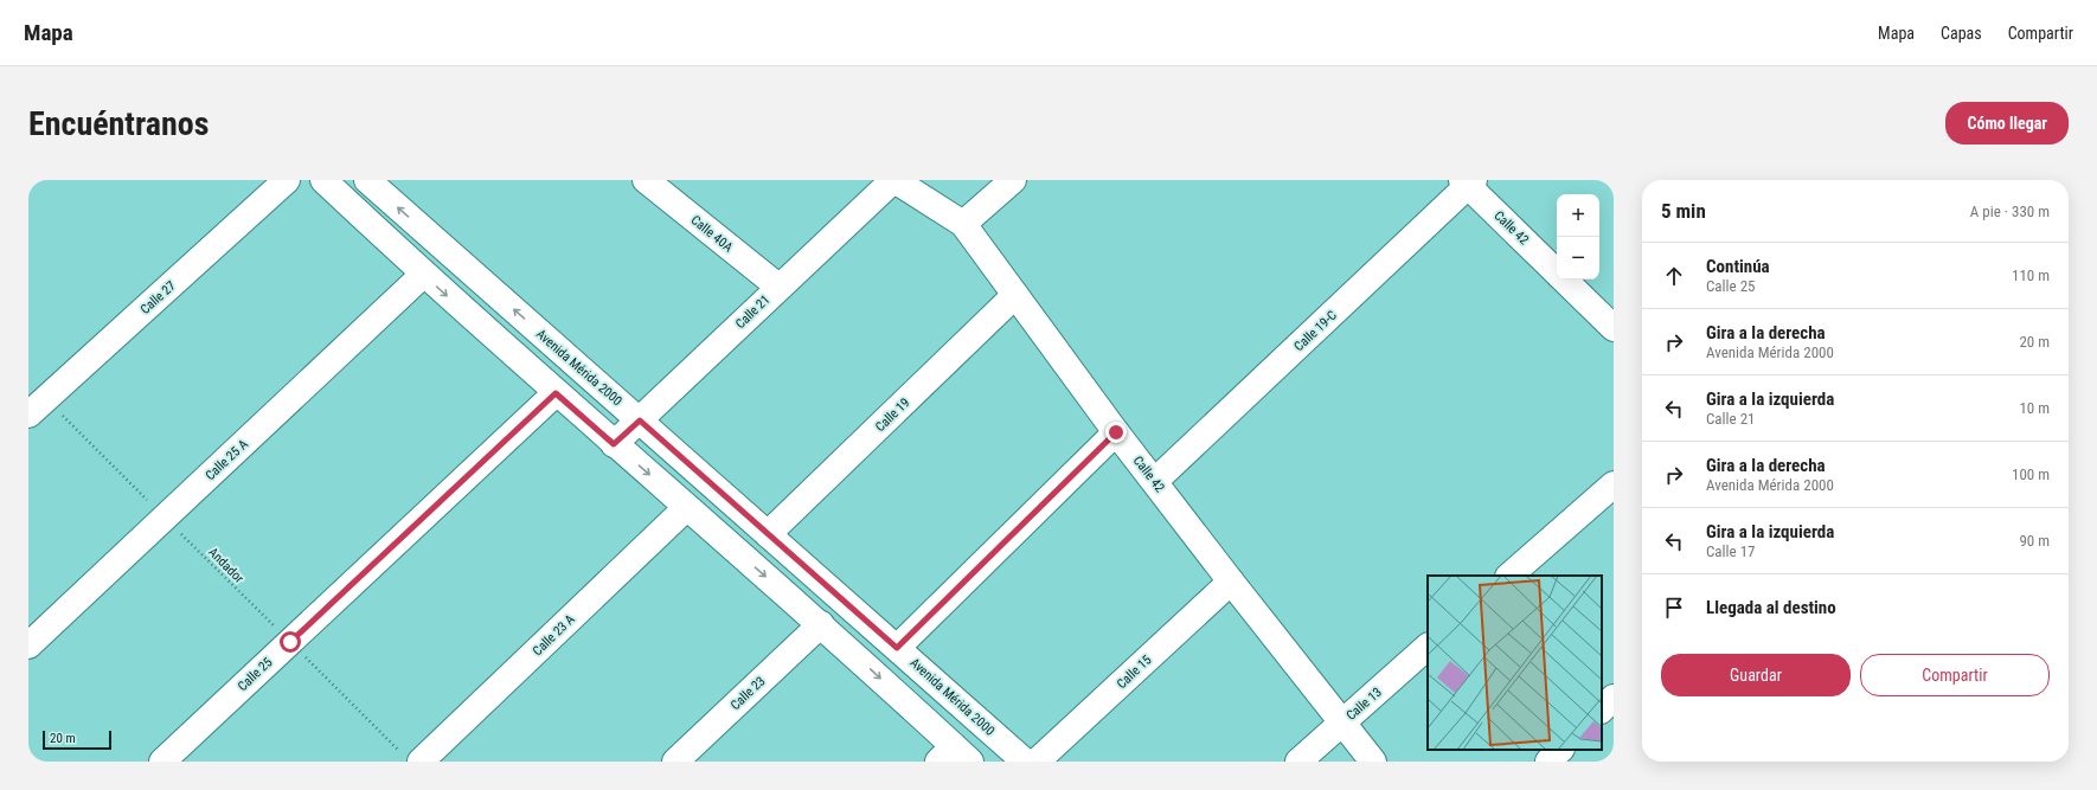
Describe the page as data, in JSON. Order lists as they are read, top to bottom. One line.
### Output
{"streets":{"street":["Calle 42","Calle 40A","Calle 27","Calle 21","Calle 19-C","Avenida Mérida 2000","Calle 19","Calle 25 A","Calle 23 A","Calle 15","Calle 25","Calle 23","Calle 13"],"path":["Andador"]},"crossings":[["Calle 42","Calle 21"],["Calle 42","Calle 19-C"],["Calle 42","Calle 19"],["Calle 42","Calle 15"],["Calle 42","Calle 13"],["Calle 40A","Calle 21"],["Calle 27","Andador"],["Calle 21","Avenida Mérida 2000"],["Avenida Mérida 2000","Calle 19"],["Calle 25 A","Andador"],["Andador","Calle 23 A"],["Andador","Calle 25"]],"scale_bar":"20 m","page":{"header":"Mapa","nav":["Mapa","Capas","Compartir"],"buttons":["Cómo llegar",["Guardar","Compartir"]],"title":"Encuéntranos","heading":["5 min","A pie · 330 m"],"map_buttons":["+","−"],"list":[["Continúa","Calle 25","110 m"],["Gira a la derecha","Avenida Mérida 2000","20 m"],["Gira a la izquierda","Calle 21","10 m"],["Gira a la derecha","Avenida Mérida 2000","100 m"],["Gira a la izquierda","Calle 17","90 m"],"Llegada al destino"],"scale":"20 m"}}
